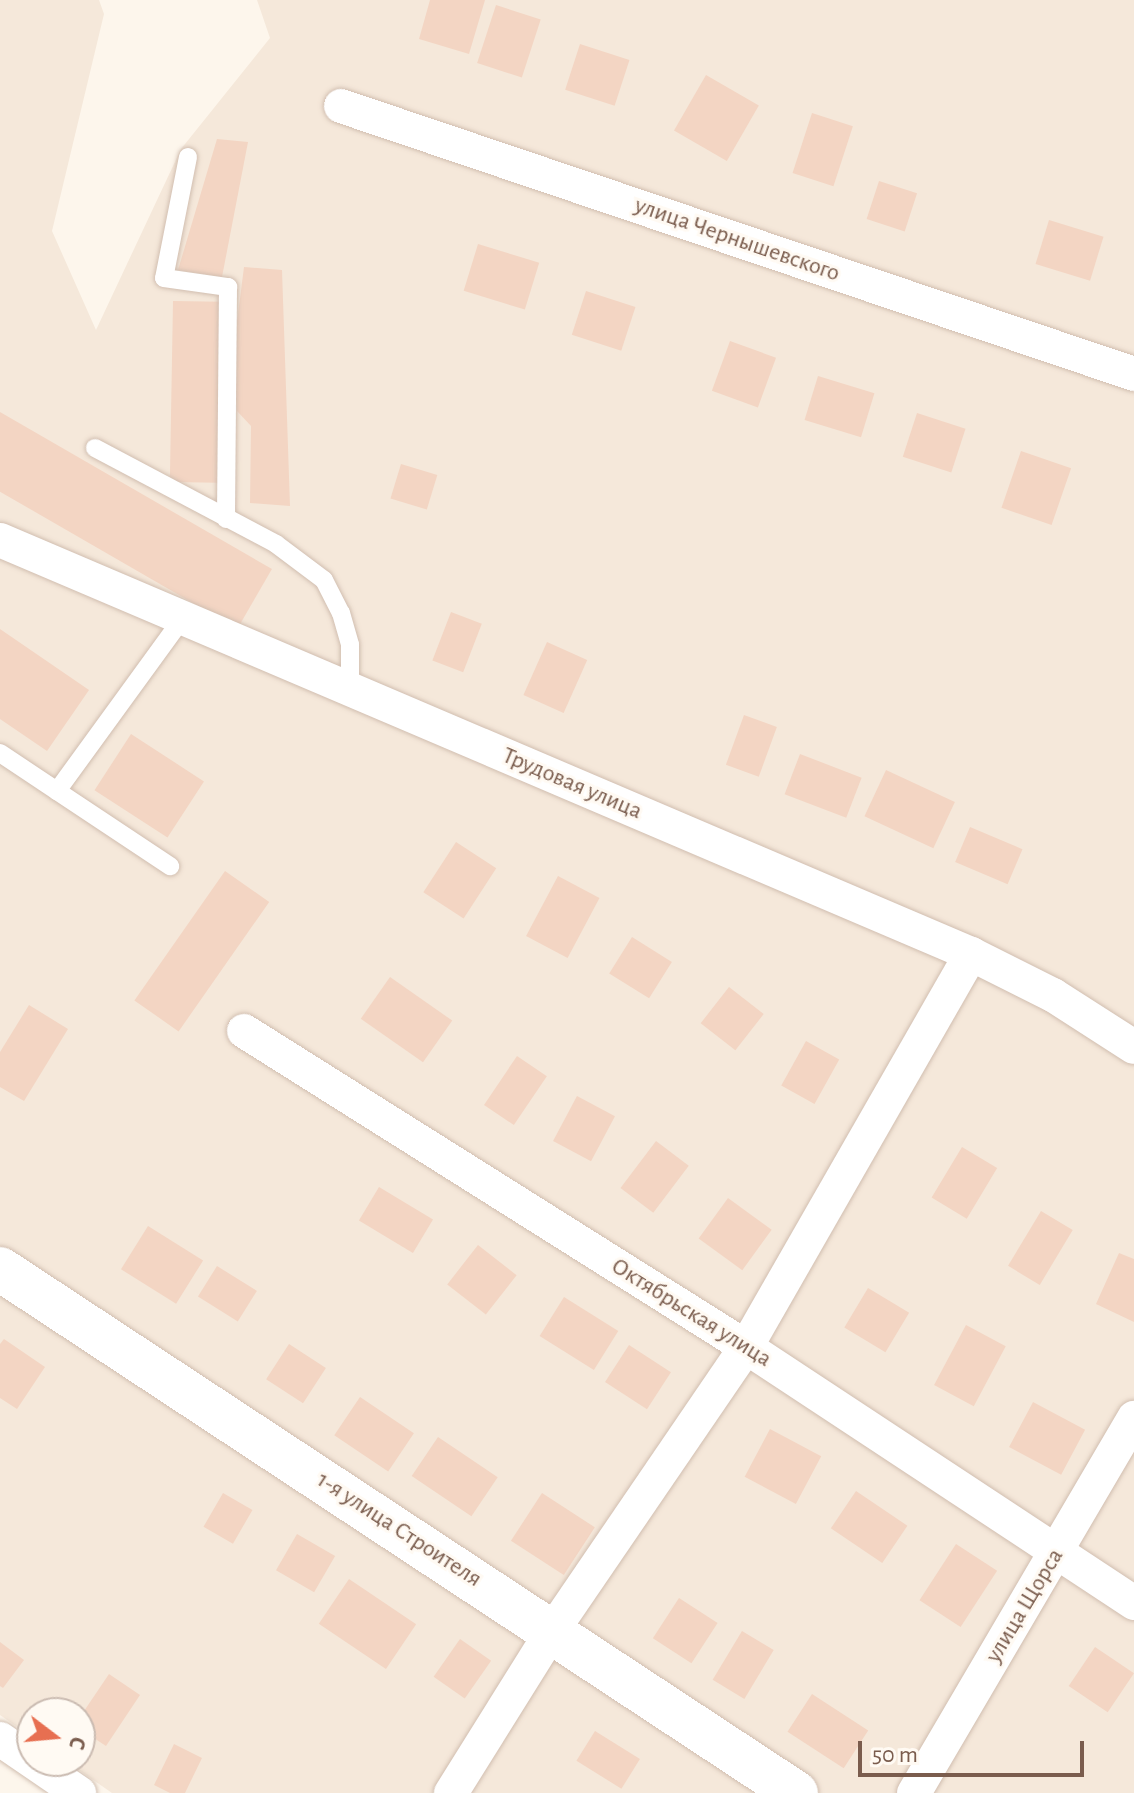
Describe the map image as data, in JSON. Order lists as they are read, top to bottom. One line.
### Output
{"streets":{"street":["улица Чернышевского","Трудовая улица","Октябрьская улица","1-я улица Строителя","улица Щорса"]},"crossings":[["Октябрьская улица","улица Щорса"]],"scale_bar":"50 m","north":"right"}
